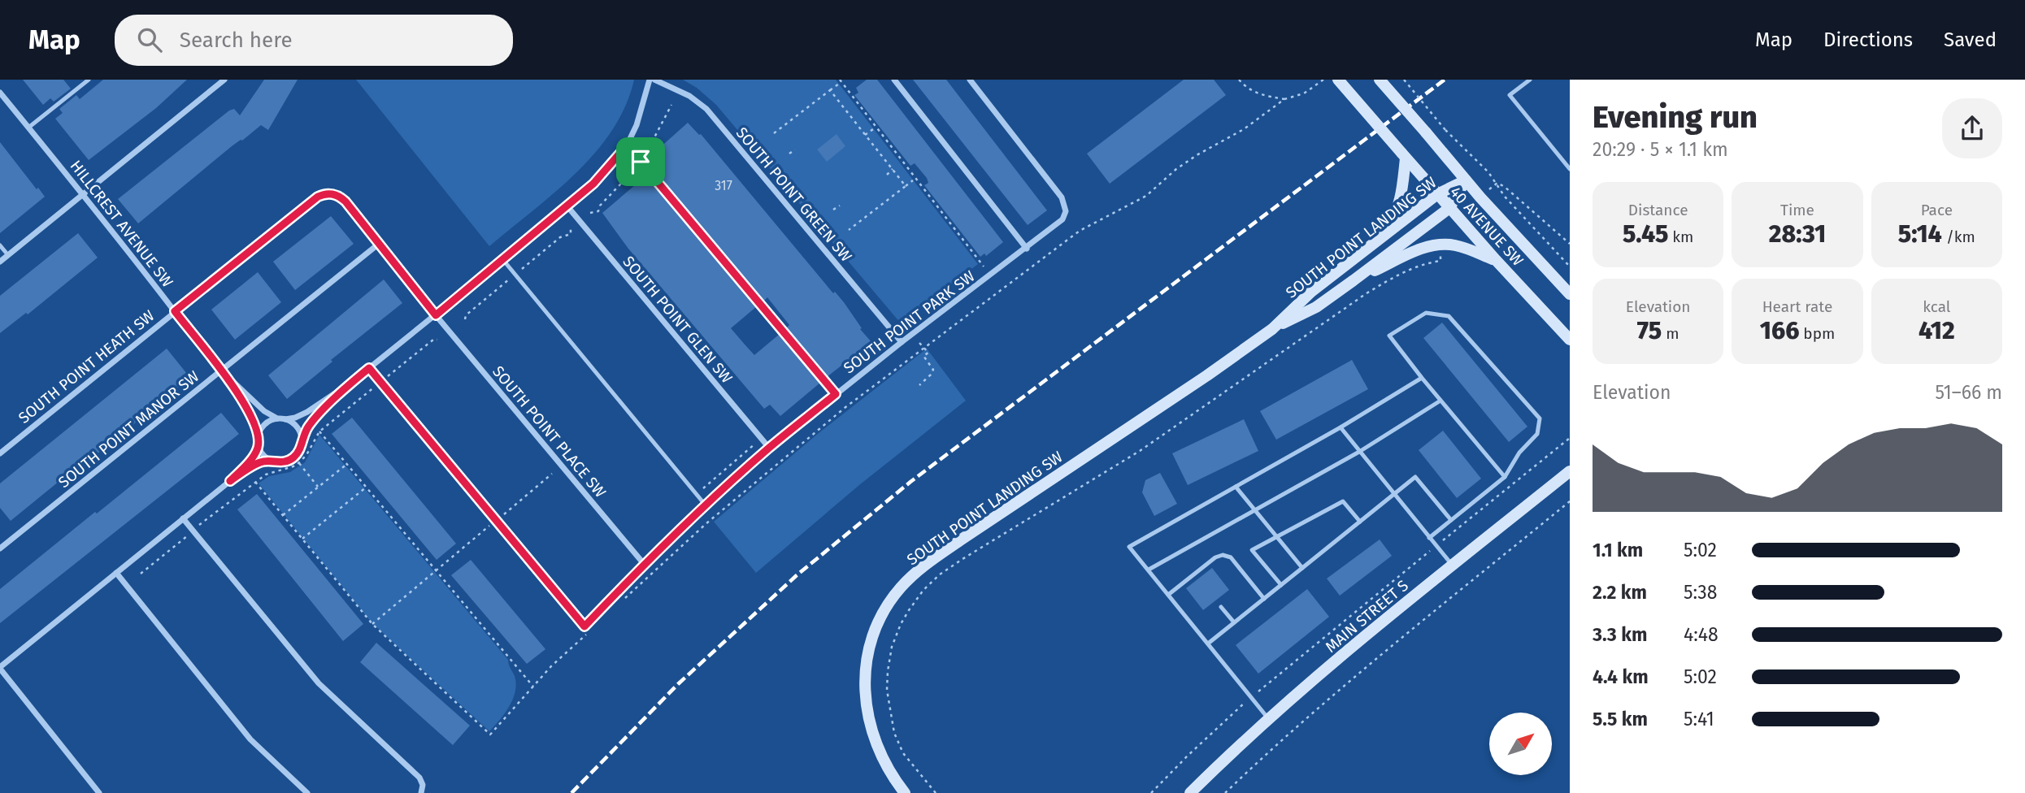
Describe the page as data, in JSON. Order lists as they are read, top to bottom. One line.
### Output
{"streets":{"main road":["40 AVENUE SW","SOUTH POINT LANDING SW","MAIN STREET S"],"street":["SOUTH POINT GREEN SW","HILLCREST AVENUE SW","SOUTH POINT GLEN SW","SOUTH POINT PARK SW","SOUTH POINT HEATH SW","SOUTH POINT MANOR SW","SOUTH POINT PLACE SW"]},"crossings":[["SOUTH POINT GREEN SW","SOUTH POINT PARK SW"],["HILLCREST AVENUE SW","SOUTH POINT HEATH SW"],["HILLCREST AVENUE SW","SOUTH POINT MANOR SW"],["40 AVENUE SW","SOUTH POINT LANDING SW"],["SOUTH POINT GLEN SW","SOUTH POINT PARK SW"],["SOUTH POINT PARK SW","SOUTH POINT PLACE SW"],["SOUTH POINT HEATH SW","SOUTH POINT MANOR SW"],["SOUTH POINT HEATH SW","SOUTH POINT PLACE SW"]],"house_numbers":["317"],"north":"top right","page":{"header":"Map","search":"Search here","nav":["Map","Directions","Saved"],"heading":["Evening run","20:29 · 5 × 1.1 km"],"stats":[["Distance","5.45 km"],["Time","28:31"],["Pace","5:14 /km"],["Elevation","75 m"],["Heart rate","166 bpm"],["kcal","412"]],"chart":["Elevation","51–66 m"],"list":[{"name":"1.1 km","note":"5:02"},{"name":"2.2 km","note":"5:38"},{"name":"3.3 km","note":"4:48"},{"name":"4.4 km","note":"5:02"},{"name":"5.5 km","note":"5:41"}]}}
